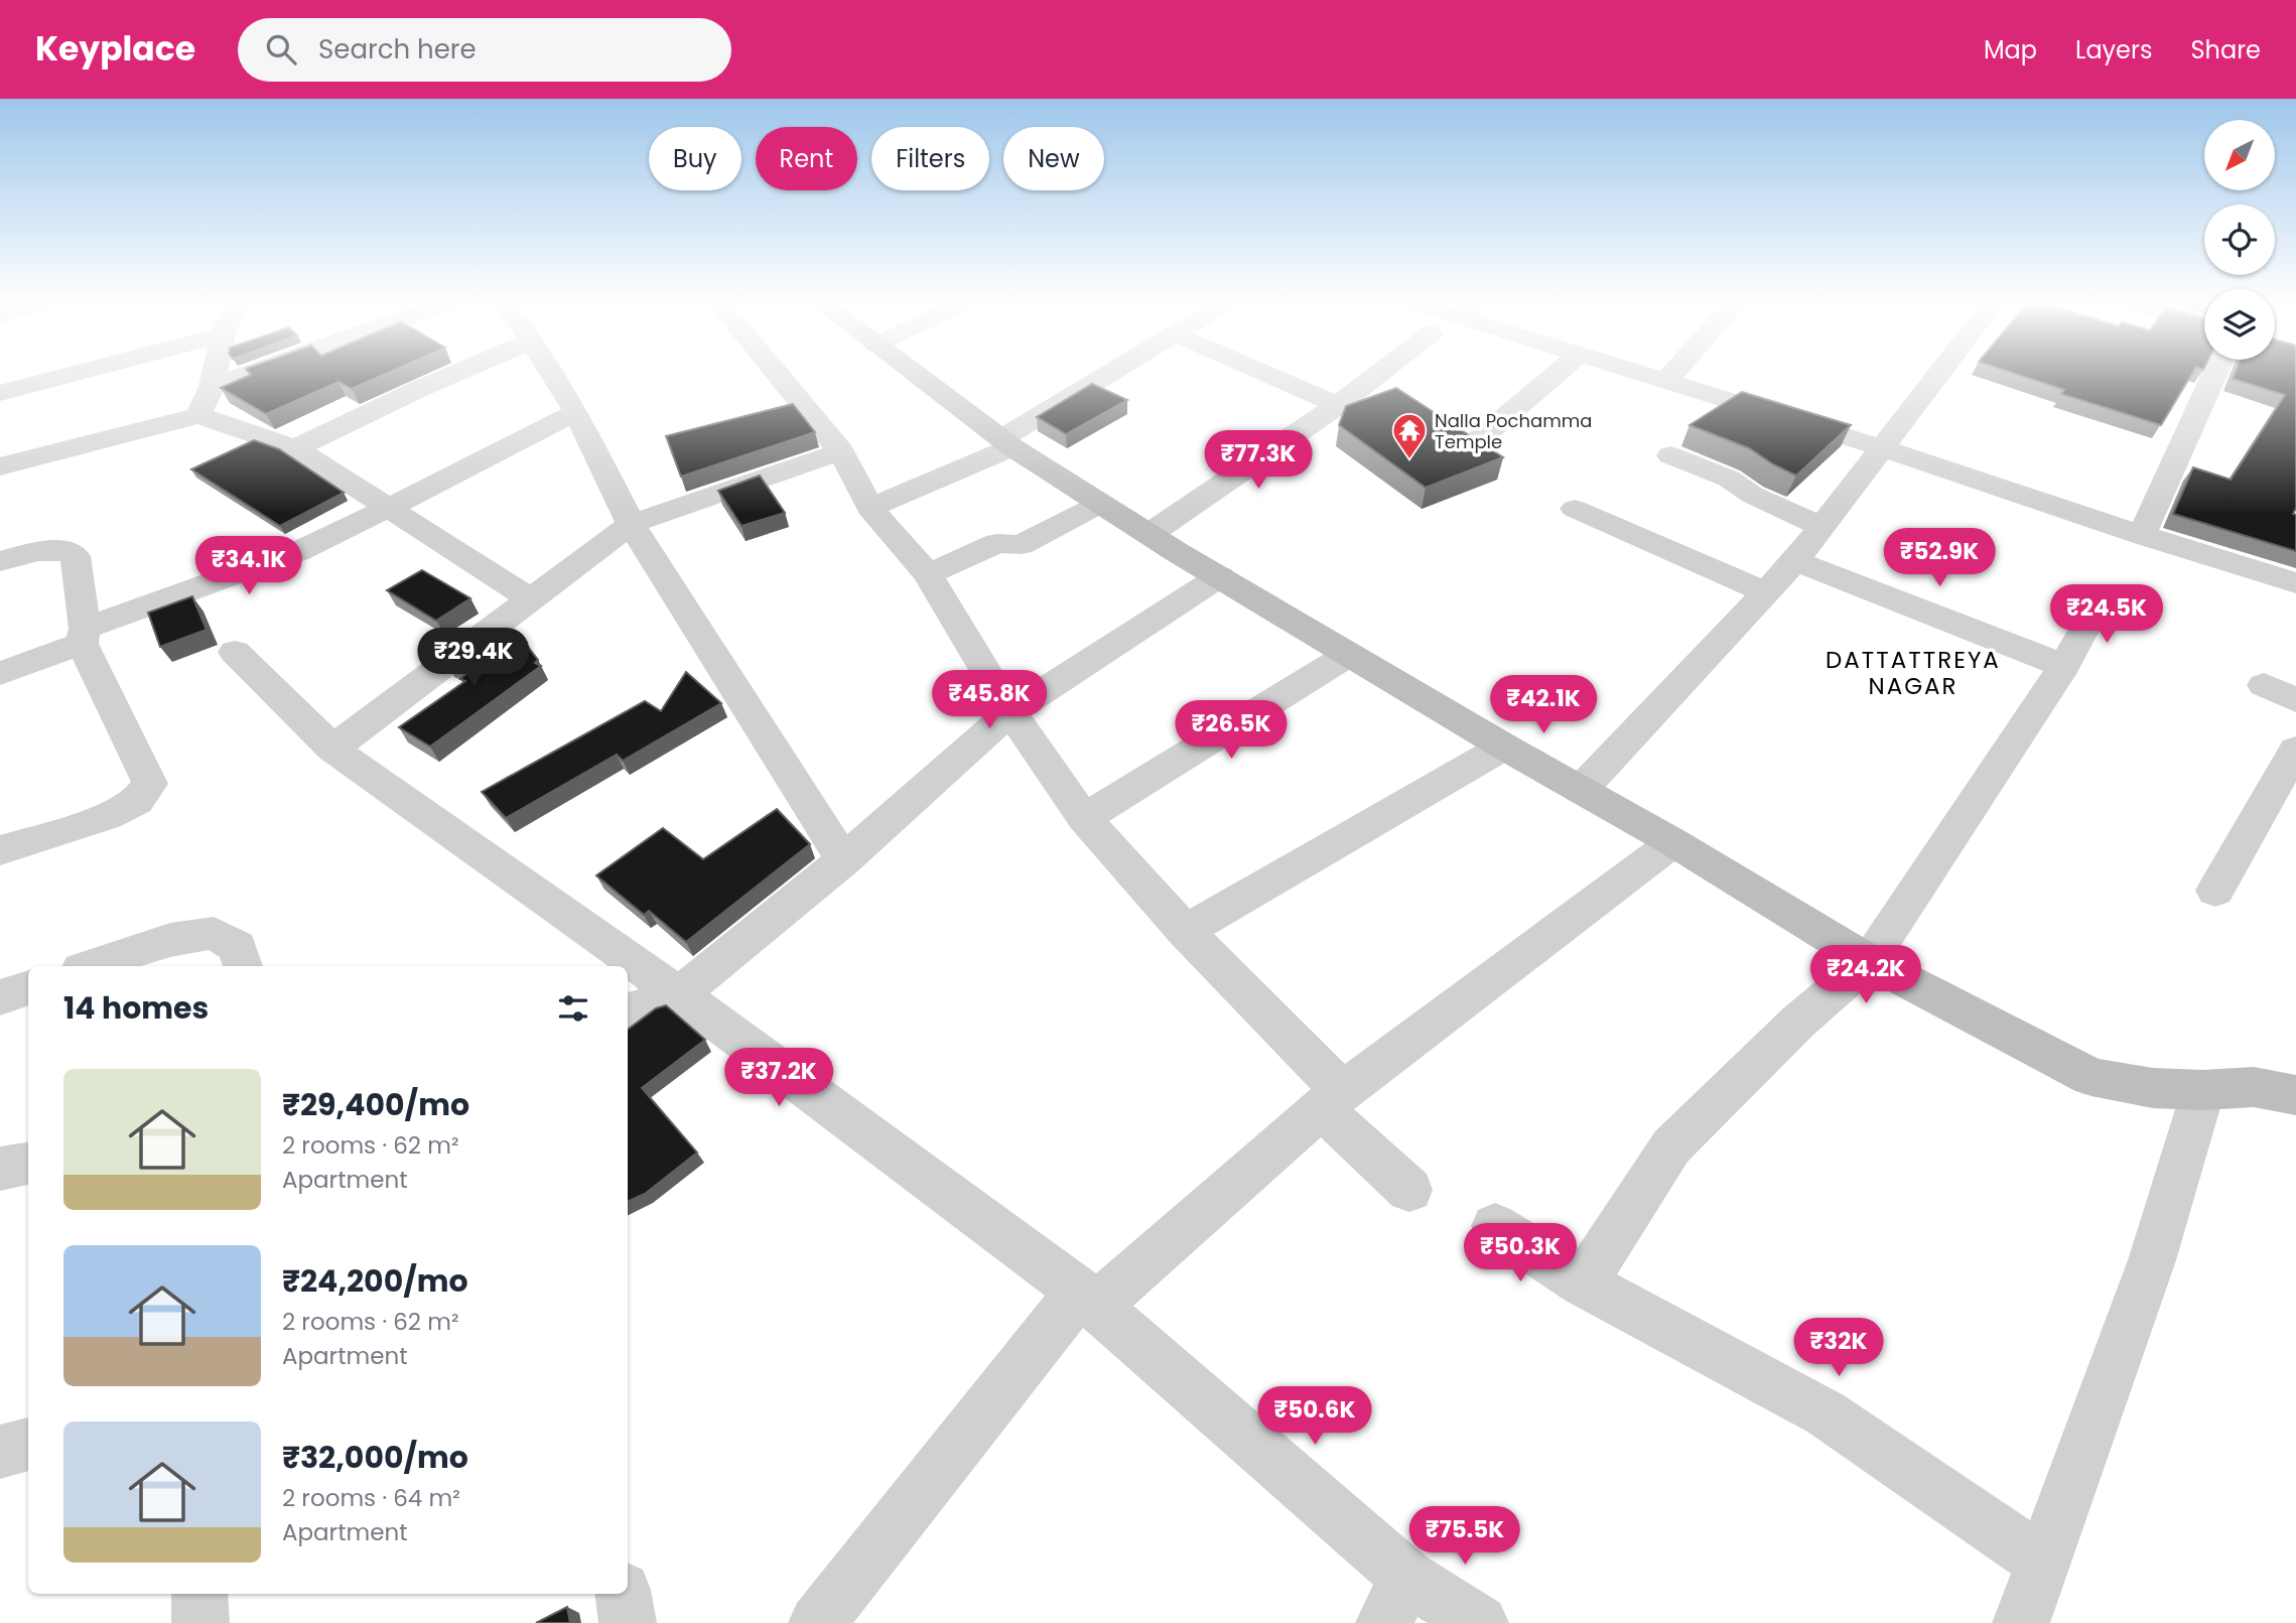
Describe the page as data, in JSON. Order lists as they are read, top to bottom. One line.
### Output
{"districts":["DATTATTREYA NAGAR"],"places":{"temple":["Nalla Pochamma Temple"]},"north":"bottom left","page":{"header":"Keyplace","search":"Search here","nav":["Map","Layers","Share"],"chip":["Buy","Rent","Filters","New"],"price":["₹77.3K","₹52.9K","₹34.1K","₹24.5K","₹29.4K","₹45.8K","₹42.1K","₹26.5K","₹24.2K","₹37.2K","₹50.3K","₹32K","₹50.6K","₹75.5K"],"heading":"14 homes","list":[{"name":"₹29,400/mo","note":"2 rooms · 62 m² · Apartment"},{"name":"₹24,200/mo","note":"2 rooms · 62 m² · Apartment"},{"name":"₹32,000/mo","note":"2 rooms · 64 m² · Apartment"}]}}
